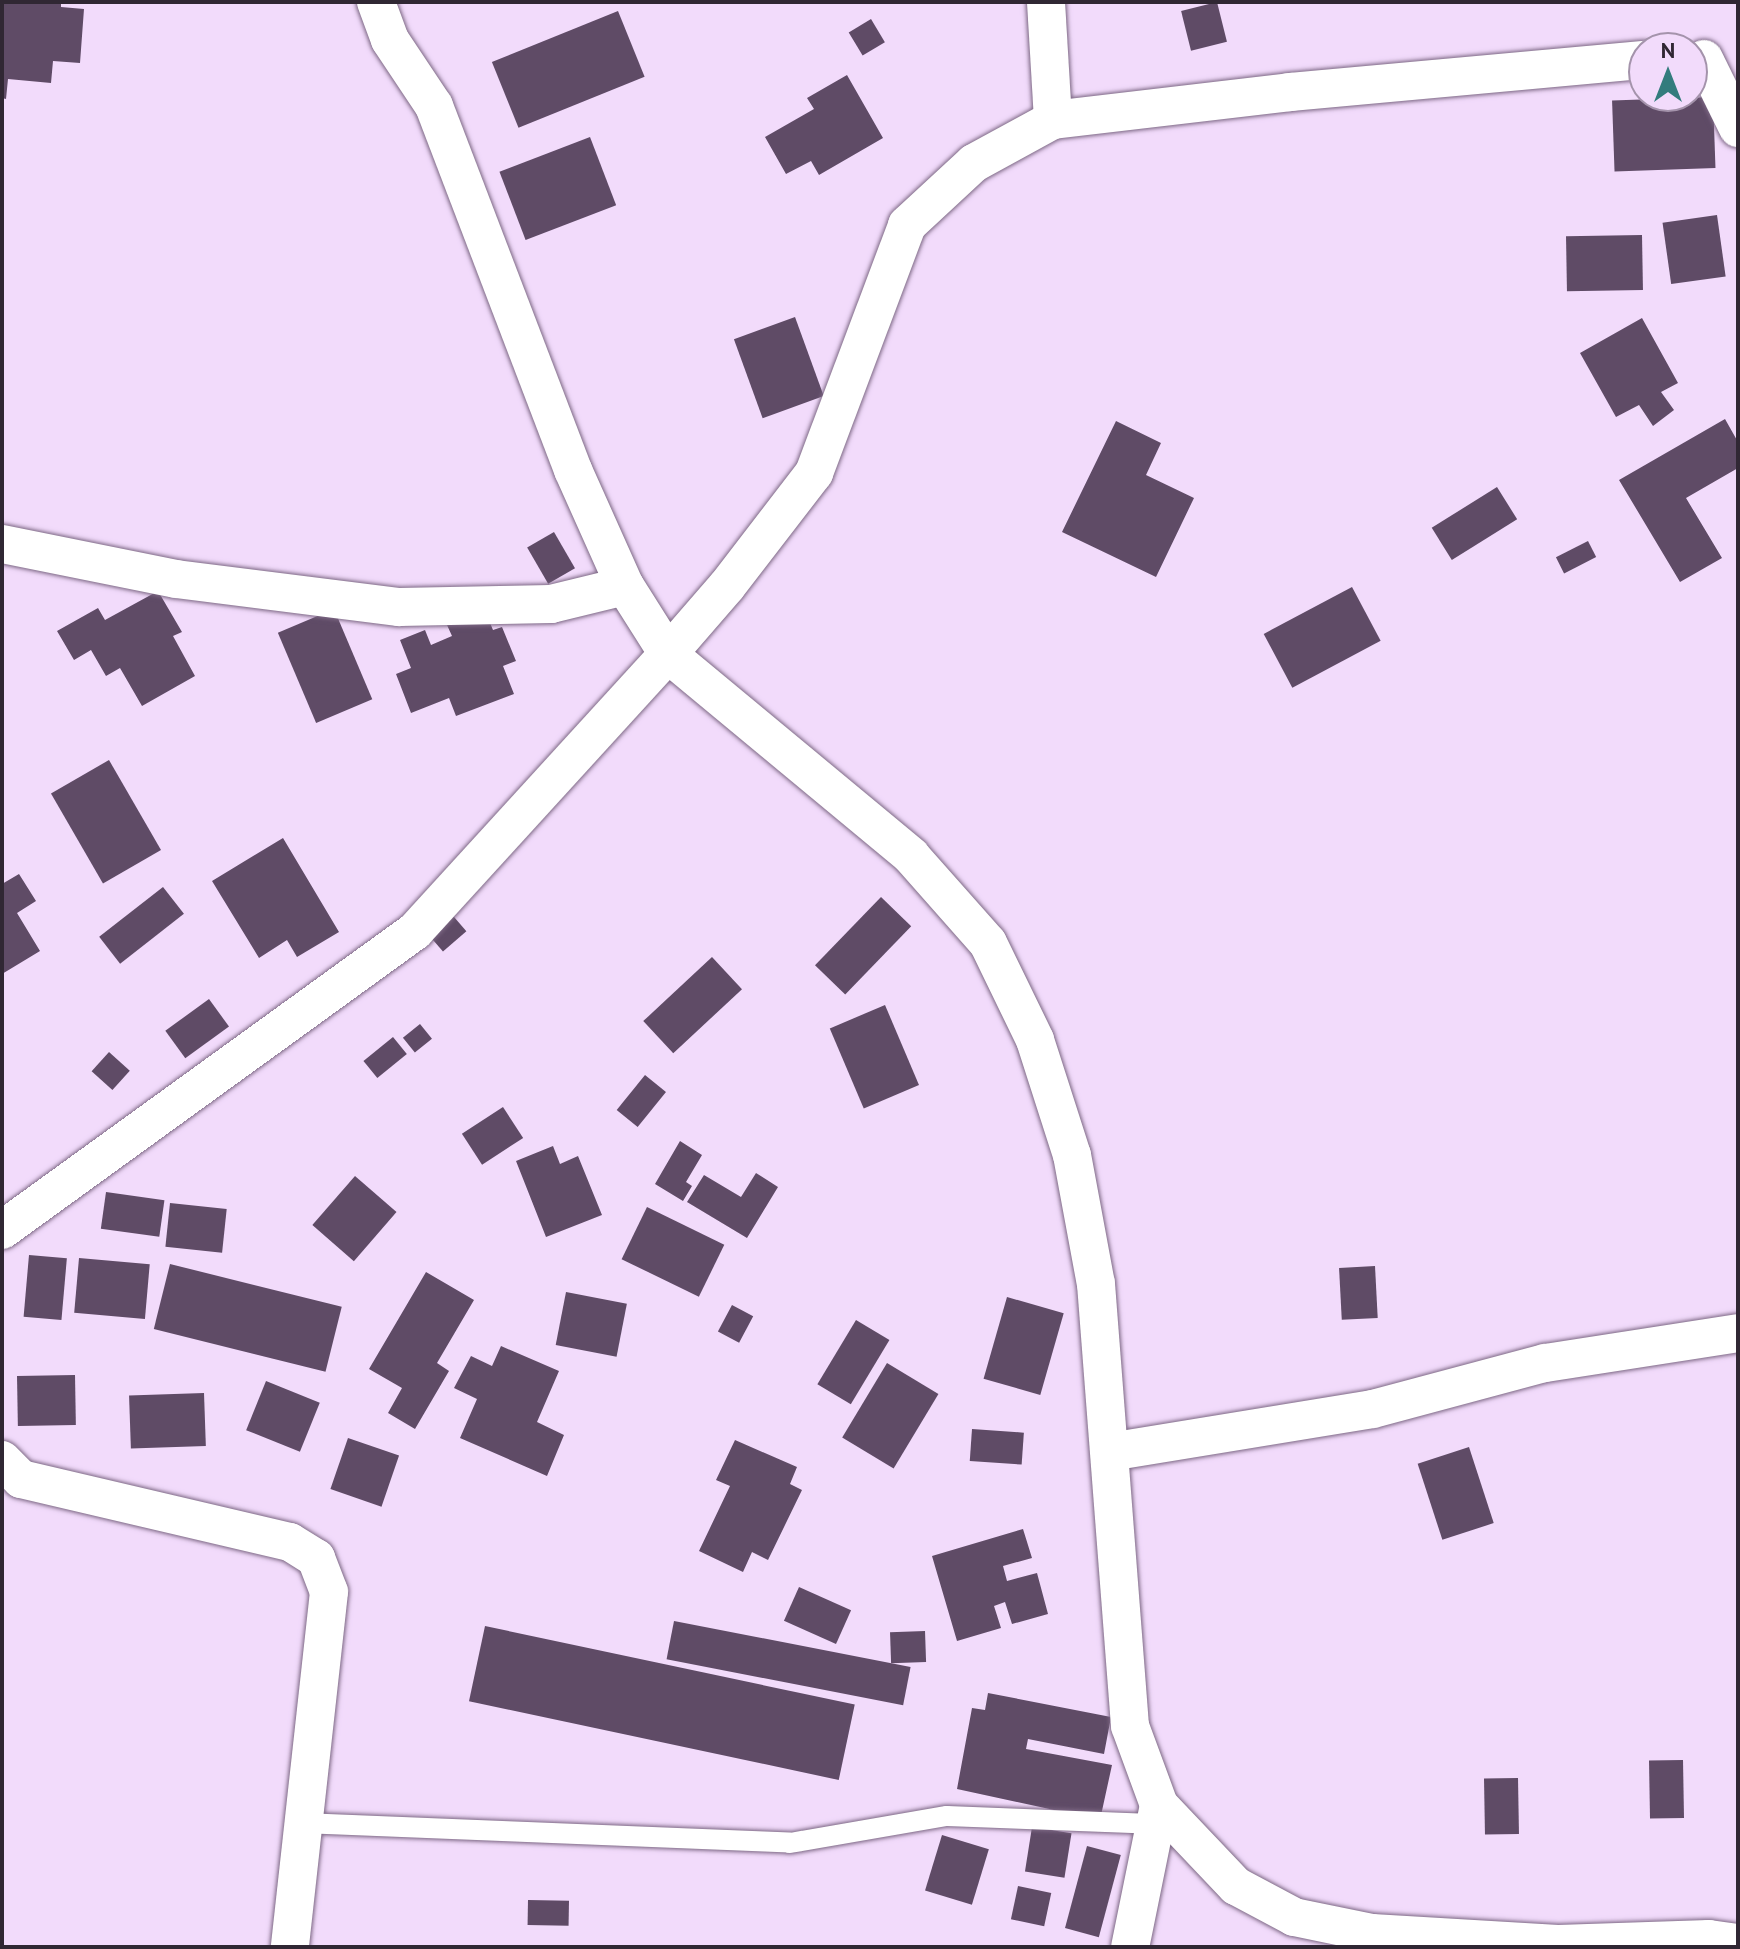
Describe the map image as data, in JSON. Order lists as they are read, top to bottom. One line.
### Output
{"north":"top"}
